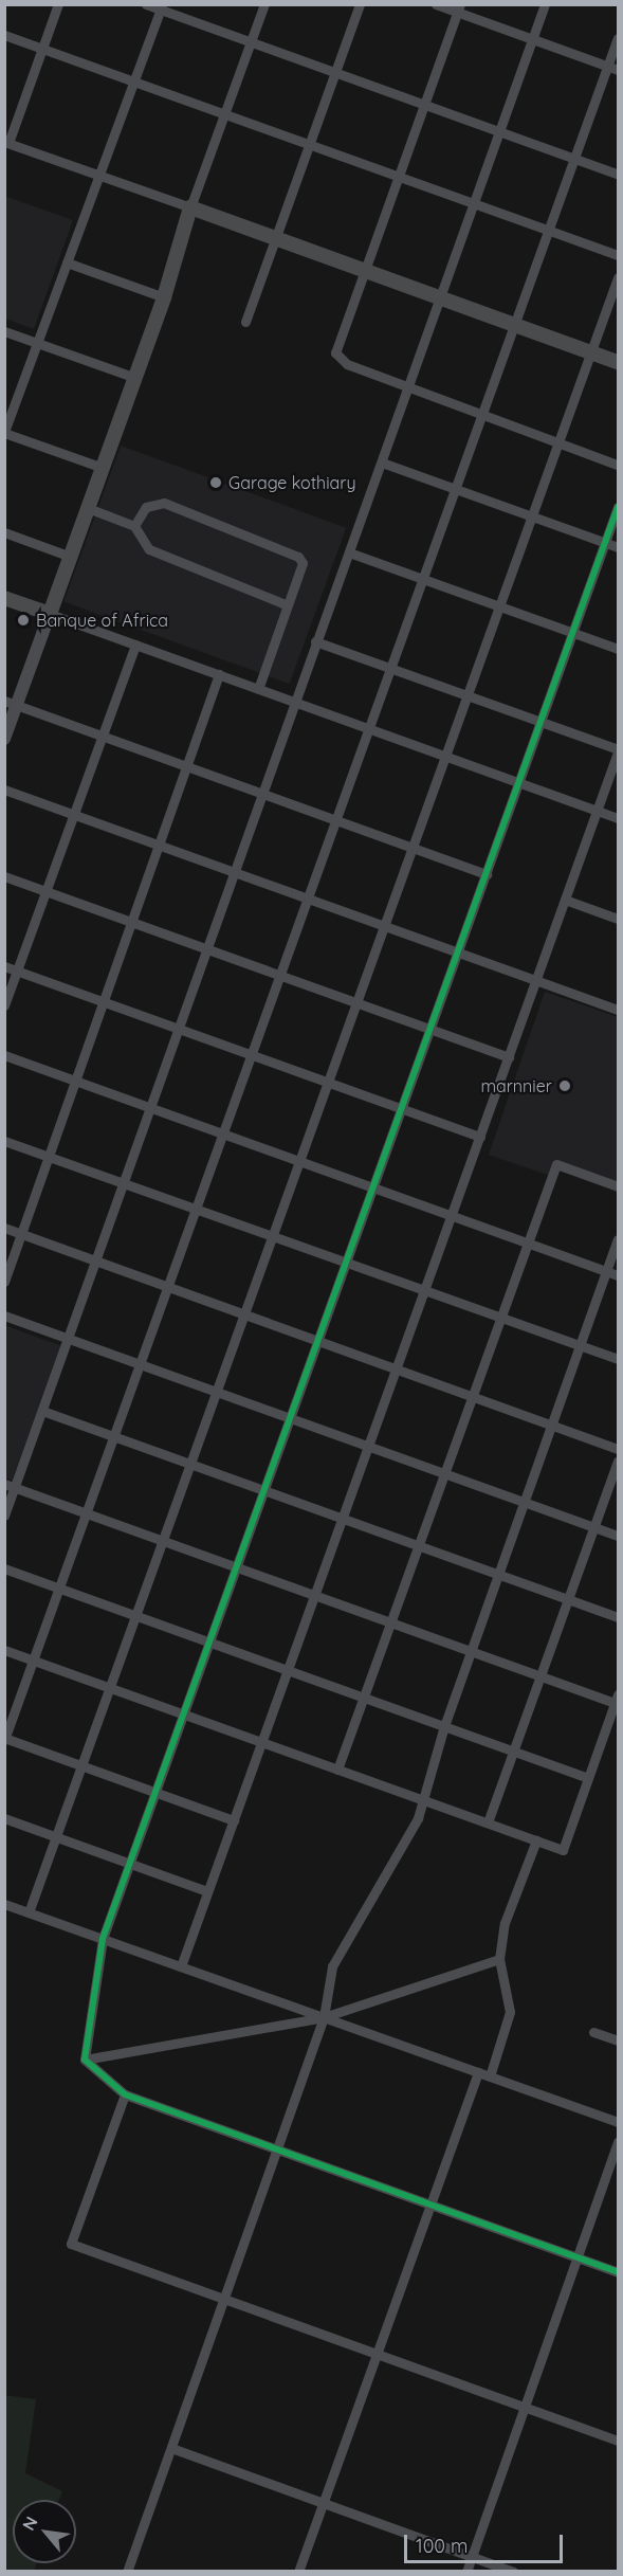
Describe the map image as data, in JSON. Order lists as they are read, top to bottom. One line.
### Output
{"places":["Garage kothiary","Banque of Africa","marnnier"],"scale_bar":"100 m","north":"top left"}
